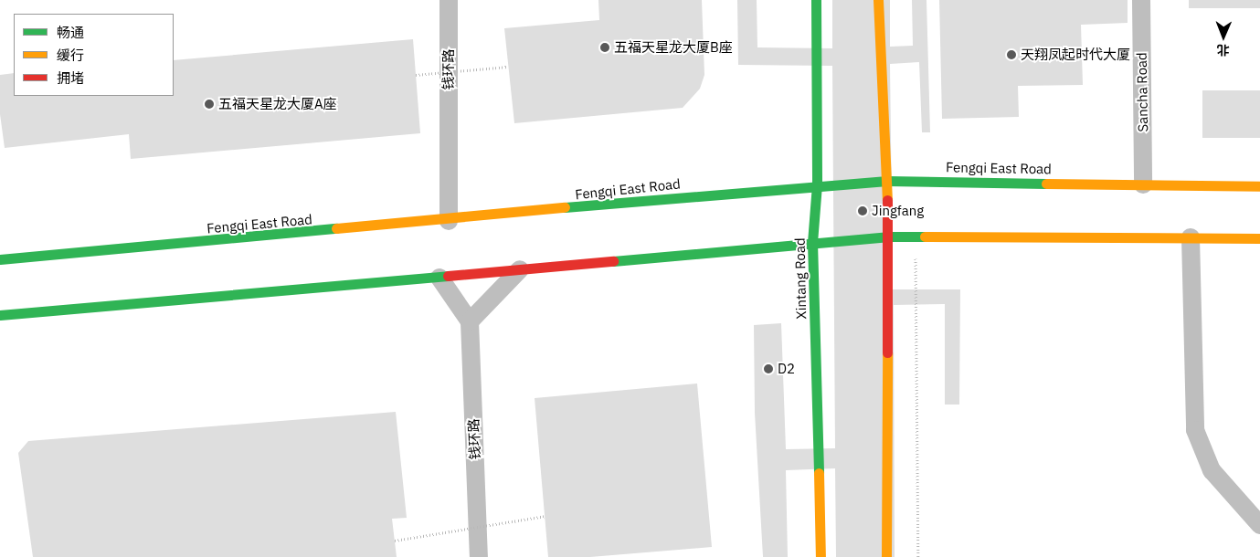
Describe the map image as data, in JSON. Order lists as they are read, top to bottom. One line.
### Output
{"streets":{"main road":["Fengqi East Road","Xintang Road"],"street":["钱环路","Sancha Road"]},"crossings":[["钱环路","Fengqi East Road"],["Sancha Road","Fengqi East Road"],["Fengqi East Road","Xintang Road"]],"places":["五福天星龙大厦B座","天翔凤起时代大厦","五福天星龙大厦A座","Jingfang","D2"],"legend":["畅通","缓行","拥堵"],"north":"bottom"}
